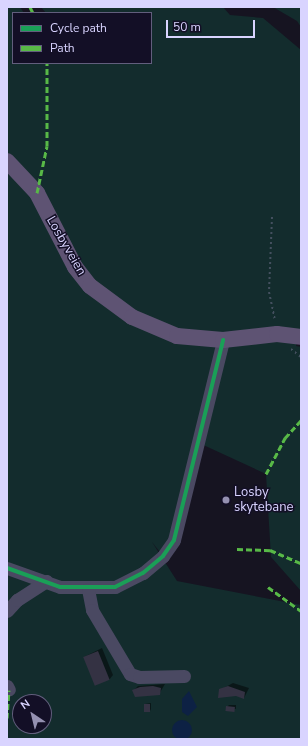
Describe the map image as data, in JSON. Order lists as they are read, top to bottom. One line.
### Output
{"streets":{"main road":["Losbyveien"]},"places":["Losby skytebane"],"legend":["Cycle path","Path"],"scale_bar":"50 m","north":"top left"}
